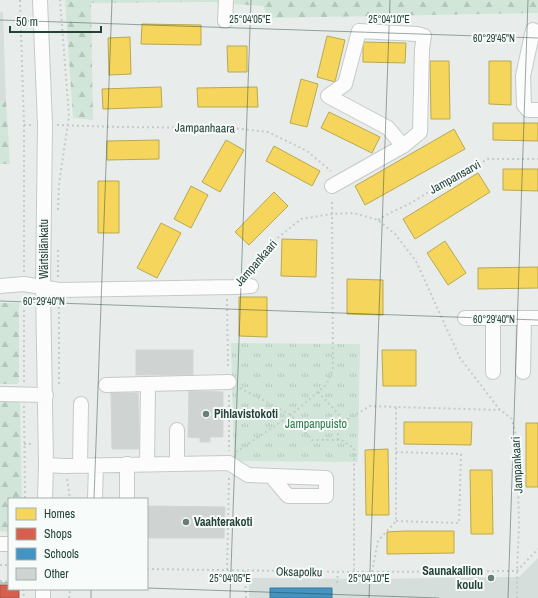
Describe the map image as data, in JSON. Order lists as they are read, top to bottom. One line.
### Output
{"streets":{"street":["Wärtsilänkatu"],"path":["Jampanhaara","Jampansarvi","Jampankaari","Oksapolku"]},"crossings":[["Jampanhaara","Wärtsilänkatu"],["Jampanhaara","Jampankaari"],["Jampansarvi","Jampankaari"],["Jampankaari","Oksapolku"]],"parks":["Jampanpuisto"],"places":["Pihlavistokoti","Vaahterakoti","Saunakallion koulu"],"legend":["Homes","Shops","Schools","Other"],"scale_bar":"50 m","coordinates":["25°04'05\"E","25°04'10\"E","60°29'45\"N","60°29'40\"N"]}
